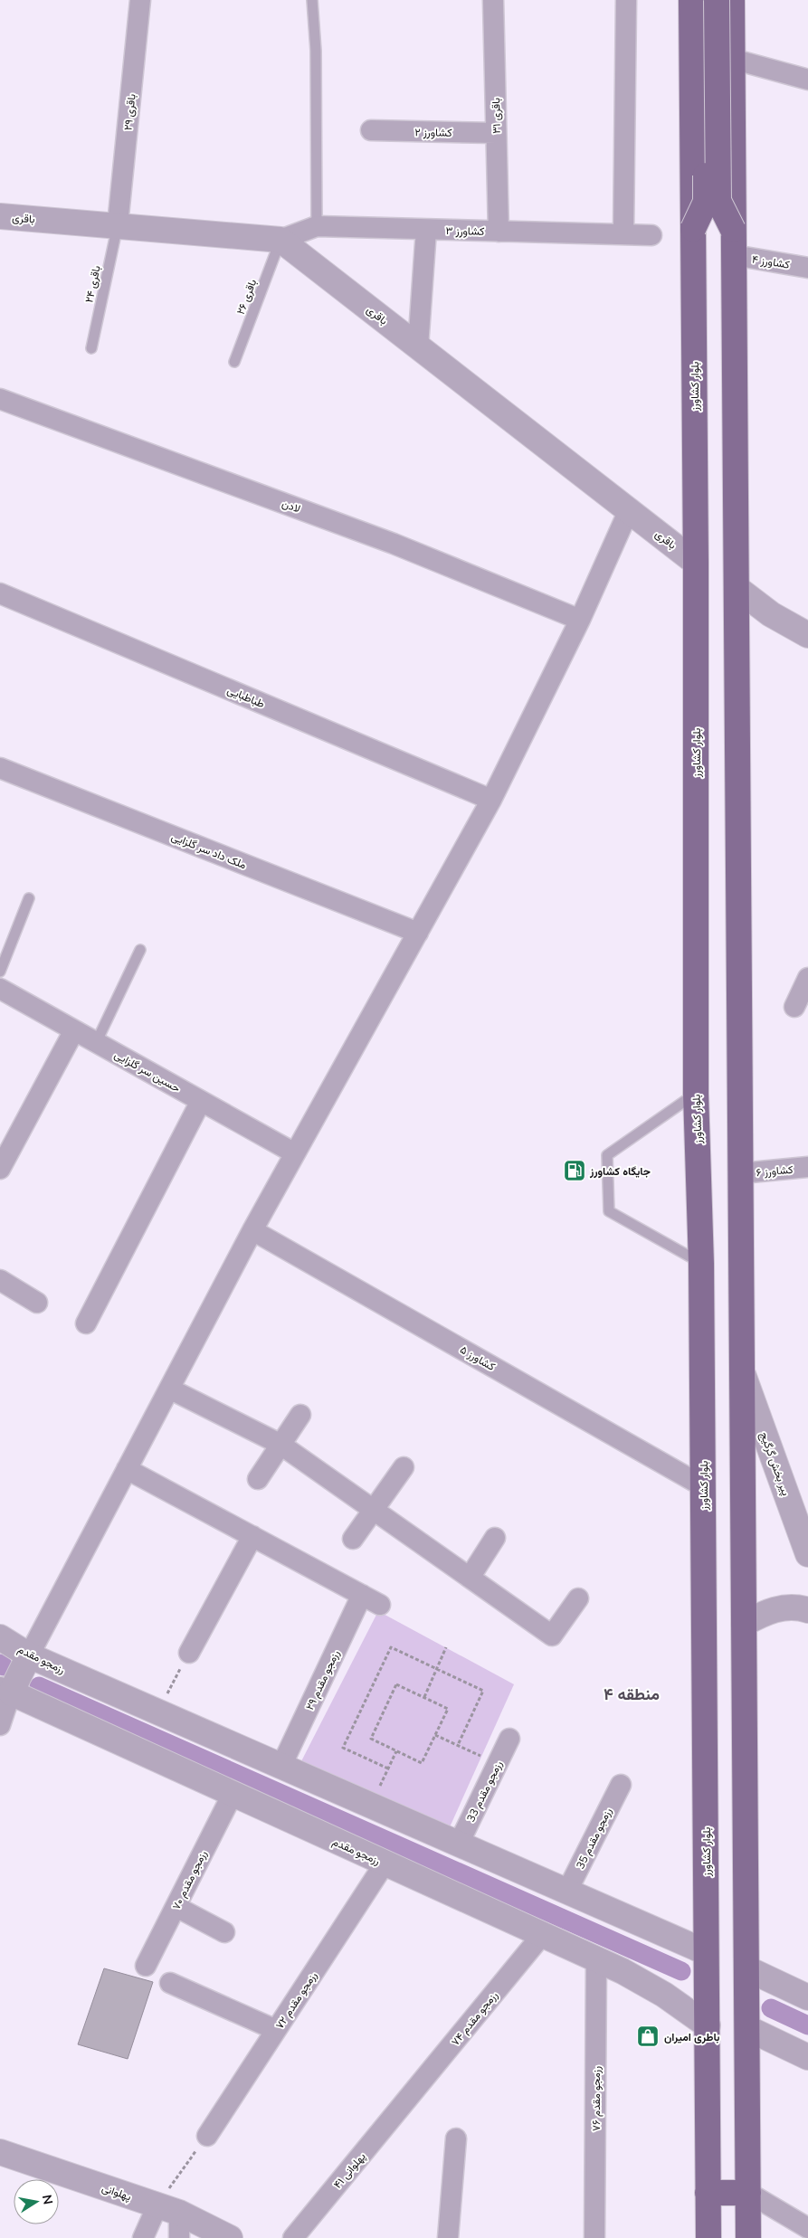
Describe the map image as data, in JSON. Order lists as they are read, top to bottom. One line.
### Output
{"streets":{"main road":["بلوار کشاورز"],"street":["باقری ۲۹","باقری ۳۱","کشاورز ۲","باقری","کشاورز ۳","کشاورز ۴","لادن","طباطبایی","ملک داد سر گلزایی","حسین سر گلزایی","کشاورز ۶","کشاورز ۵","پیر بخش گرگیج","رزمجو مقدم","رزمجو مقدم ۲۹","رزمجو مقدم 33","رزمجو مقدم 35","رزمجو مقدم ۷۰","رزمجو مقدم ۷۲","رزمجو مقدم ۷۴","رزمجو مقدم ۷۶","پهلوانی ۴۱","پهلوانی"],"lane":["باقری ۲۴","باقری ۲۶"]},"crossings":[["باقری ۲۹","باقری"],["باقری ۲۹","باقری ۲۴"],["باقری ۳۱","کشاورز ۲"],["باقری ۳۱","کشاورز ۳"],["باقری","کشاورز ۳"],["باقری","باقری ۲۴"],["باقری","باقری ۲۶"],["باقری","بلوار کشاورز"],["کشاورز ۳","باقری ۲۶"],["بلوار کشاورز","کشاورز ۵"],["بلوار کشاورز","رزمجو مقدم"],["رزمجو مقدم","رزمجو مقدم ۲۹"],["رزمجو مقدم","رزمجو مقدم 33"],["رزمجو مقدم","رزمجو مقدم 35"],["رزمجو مقدم","رزمجو مقدم ۷۰"],["رزمجو مقدم","رزمجو مقدم ۷۲"],["رزمجو مقدم","رزمجو مقدم ۷۴"],["رزمجو مقدم","رزمجو مقدم ۷۶"],["رزمجو مقدم ۷۴","پهلوانی ۴۱"]],"districts":["منطقه ۴"],"places":{"fuel station":["جایگاه کشاورز"],"shop":["باطری امیران"]},"north":"right"}
